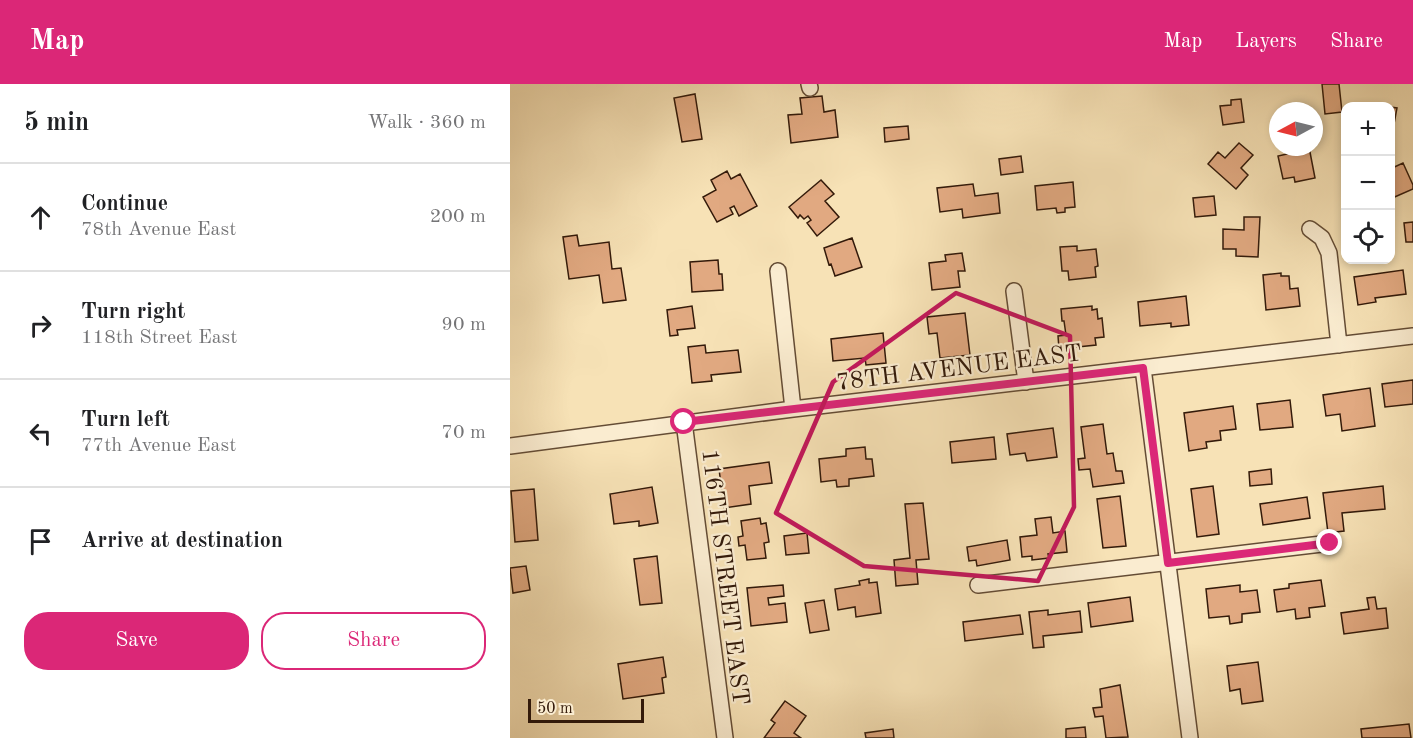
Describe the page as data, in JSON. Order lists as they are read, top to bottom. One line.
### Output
{"streets":{"street":["78TH AVENUE EAST","116TH STREET EAST"]},"crossings":[["78TH AVENUE EAST","116TH STREET EAST"]],"scale_bar":"50 m","north":"left","page":{"header":"Map","nav":["Map","Layers","Share"],"heading":["5 min","Walk · 360 m"],"map_buttons":["+","−"],"list":[["Continue","78th Avenue East","200 m"],["Turn right","118th Street East","90 m"],["Turn left","77th Avenue East","70 m"],"Arrive at destination"],"buttons":["Save","Share"],"scale":"50 m"}}
